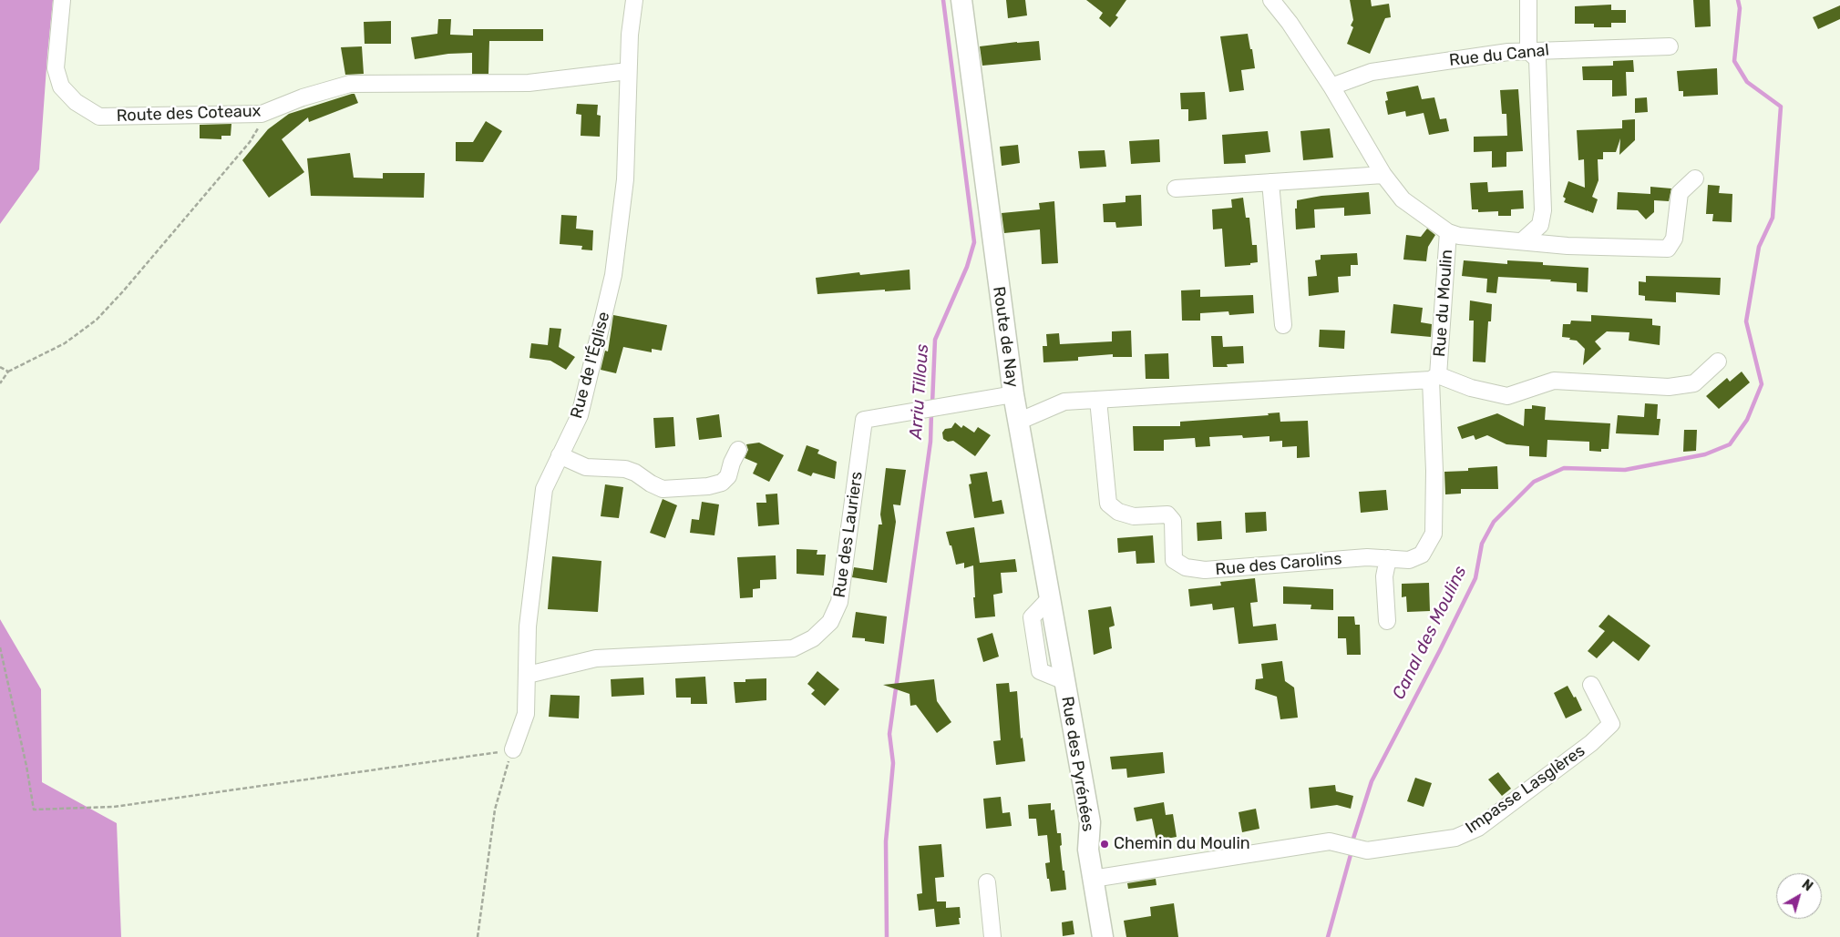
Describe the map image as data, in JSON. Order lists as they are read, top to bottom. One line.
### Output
{"streets":{"main road":["Route de Nay","Rue des Pyrénées"],"street":["Rue du Canal","Route des Coteaux","Rue du Moulin","Rue de l'Église","Rue des Lauriers","Rue des Carolins","Impasse Lasglères"]},"crossings":[["Rue du Canal","Rue du Moulin"],["Route des Coteaux","Rue de l'Église"],["Rue du Moulin","Rue des Carolins"],["Route de Nay","Rue des Lauriers"],["Route de Nay","Rue des Pyrénées"],["Rue de l'Église","Rue des Lauriers"],["Rue des Pyrénées","Impasse Lasglères"]],"water":["Arriu Tillous","Canal des Moulins"],"places":["Chemin du Moulin"],"north":"top right"}
